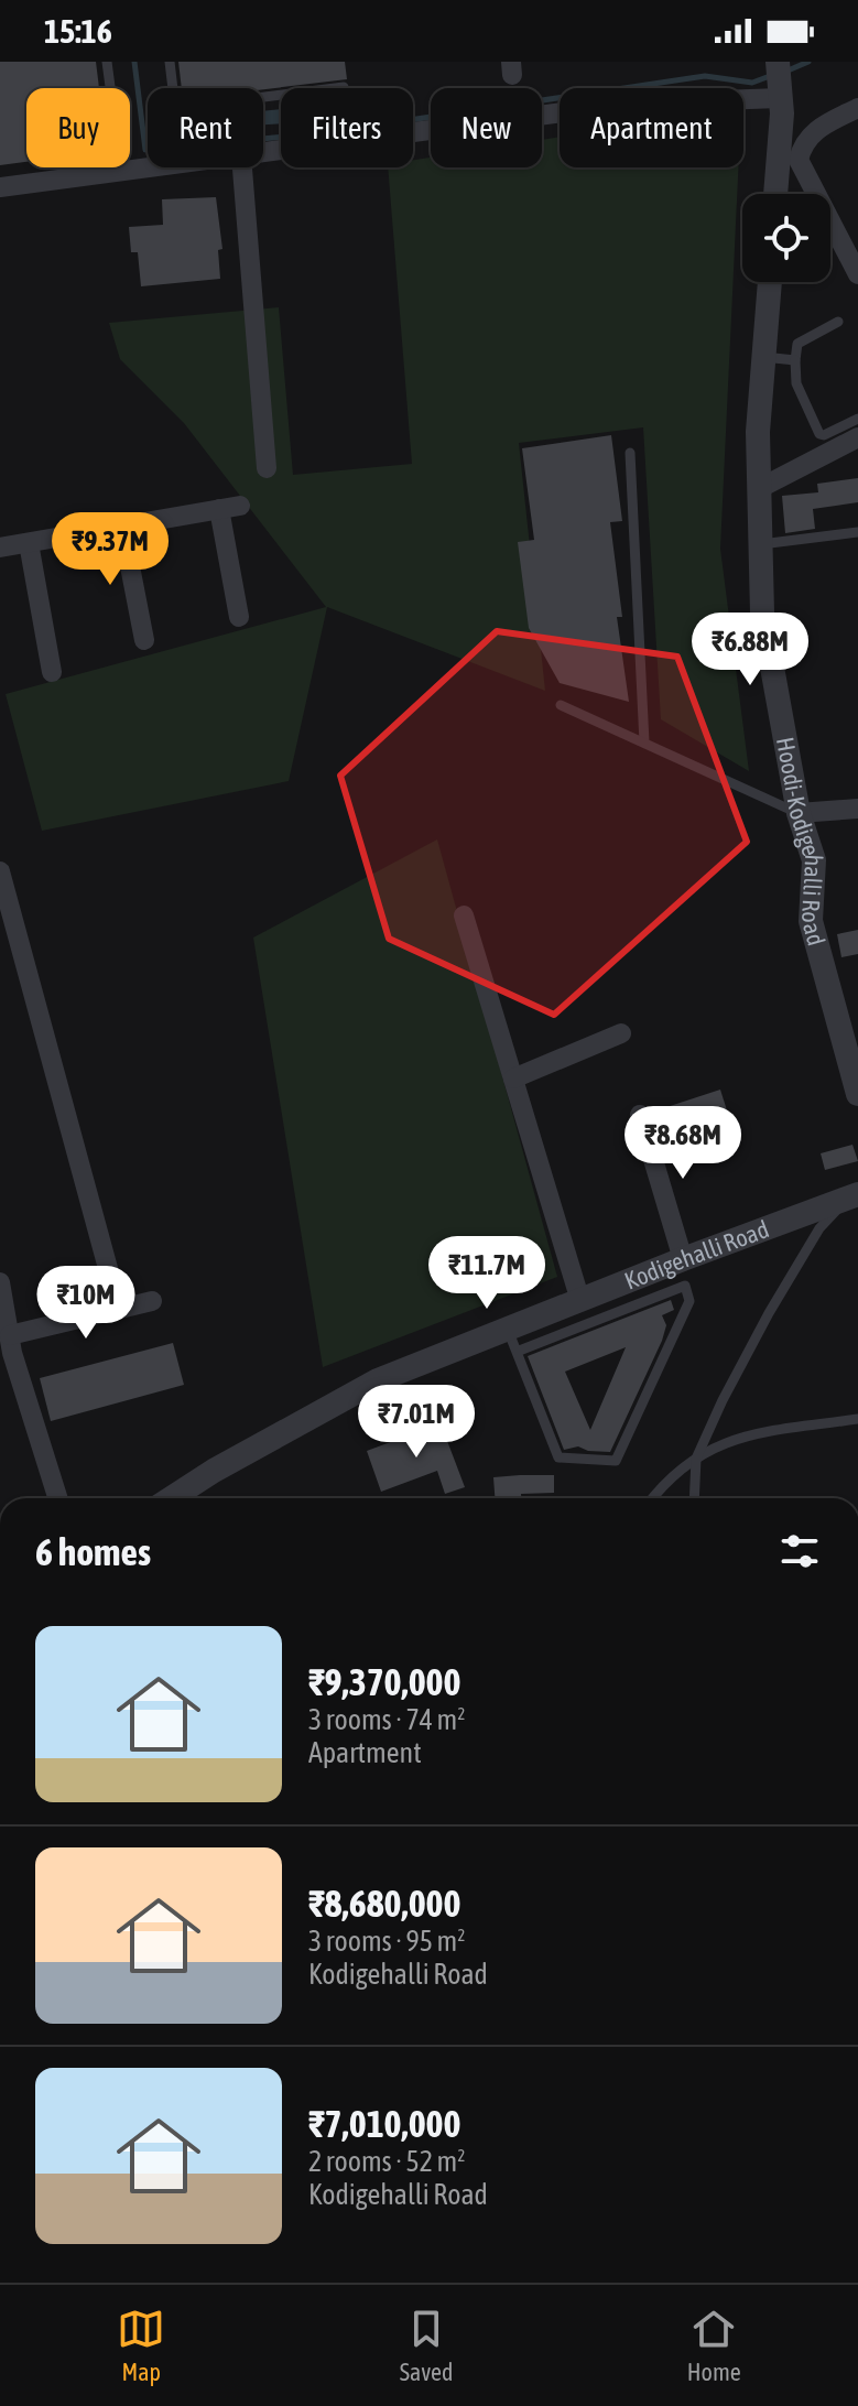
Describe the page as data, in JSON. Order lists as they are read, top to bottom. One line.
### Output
{"streets":{"street":["Hoodi-Kodigehalli Road","Kodigehalli Road"]},"page":{"status":"15:16","chip":["Buy","Rent","Filters","New","Apartment"],"price":["₹9.37M","₹6.88M","₹8.68M","₹11.7M","₹10M","₹7.01M"],"heading":"6 homes","list":[{"name":"₹9,370,000","note":"3 rooms · 74 m² · Apartment"},{"name":"₹8,680,000","note":"3 rooms · 95 m² · Kodigehalli Road"},{"name":"₹7,010,000","note":"2 rooms · 52 m² · Kodigehalli Road"}],"tabs":["Map","Saved","Home"]}}
